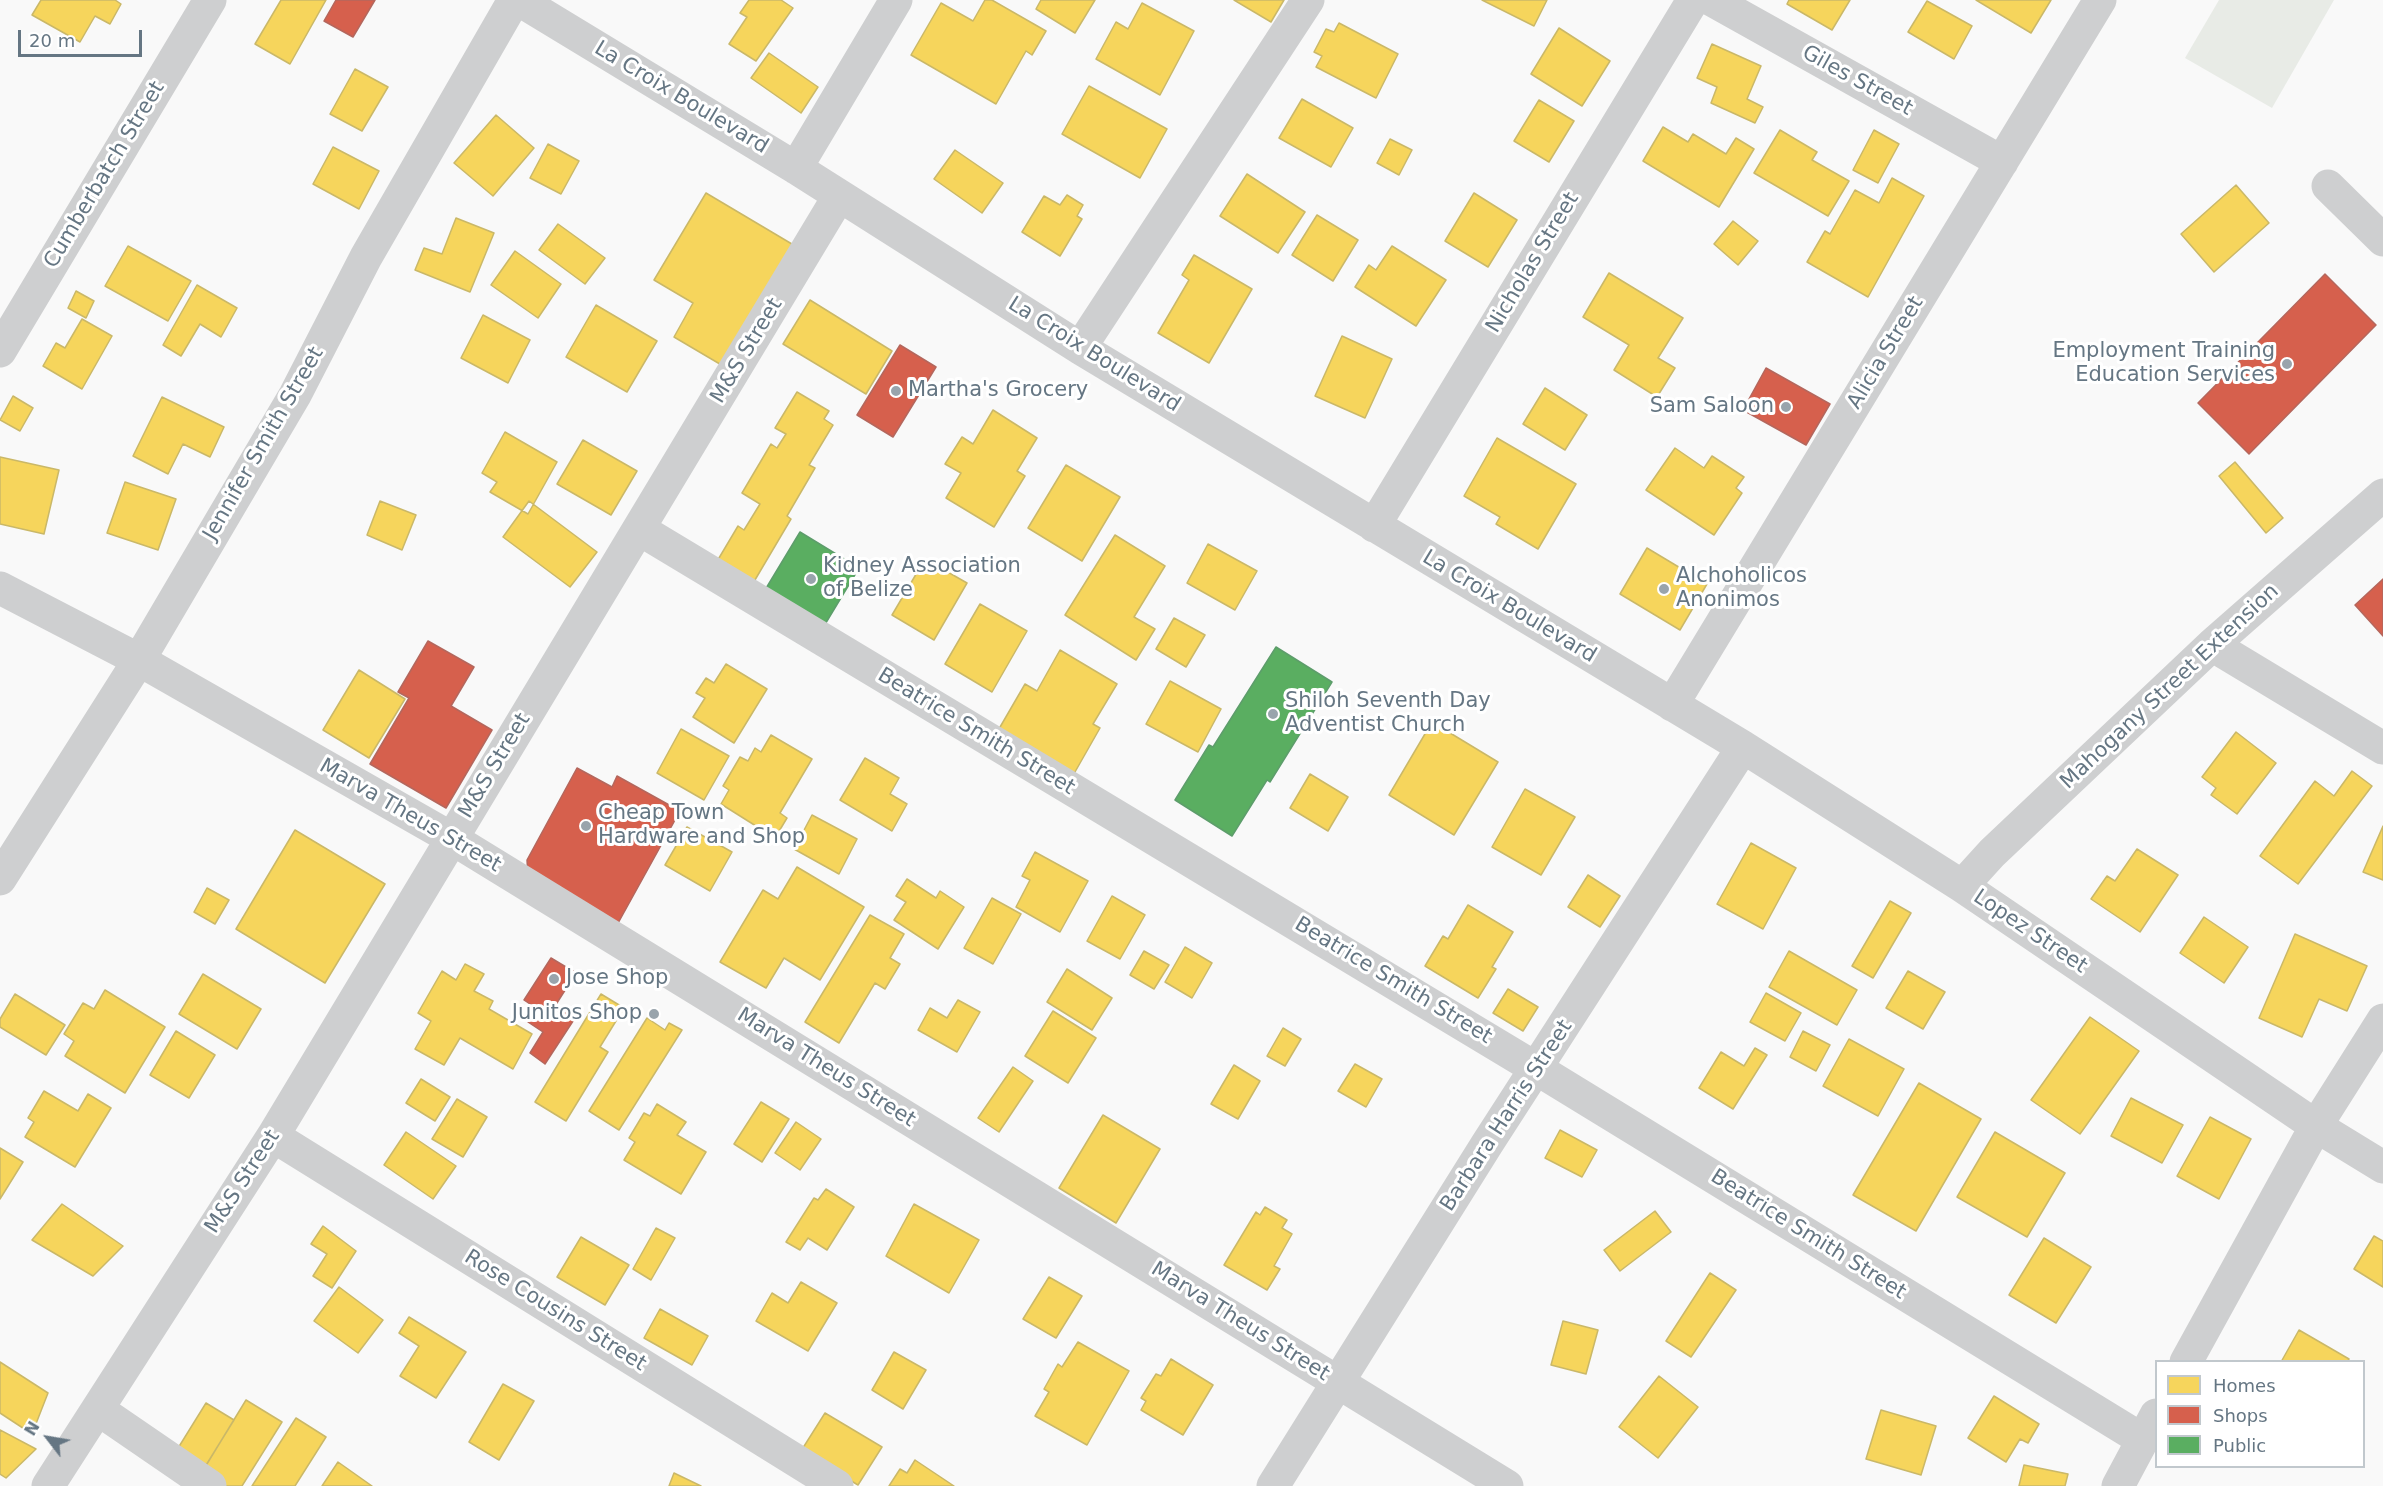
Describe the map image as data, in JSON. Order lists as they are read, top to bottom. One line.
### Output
{"streets":{"street":["Giles Street","La Croix Boulevard","Cumberbatch Street","Nicholas Street","M&S Street","Alicia Street","Jennifer Smith Street","Mahogany Street Extension","Beatrice Smith Street","Marva Theus Street","Lopez Street","Barbara Harris Street","Rose Cousins Street"]},"crossings":[["Giles Street","Alicia Street"],["La Croix Boulevard","Nicholas Street"],["La Croix Boulevard","M&S Street"],["La Croix Boulevard","Alicia Street"],["La Croix Boulevard","Jennifer Smith Street"],["La Croix Boulevard","Lopez Street"],["M&S Street","Beatrice Smith Street"],["M&S Street","Marva Theus Street"],["M&S Street","Rose Cousins Street"],["Alicia Street","Lopez Street"],["Jennifer Smith Street","Marva Theus Street"],["Mahogany Street Extension","Lopez Street"],["Beatrice Smith Street","Barbara Harris Street"],["Marva Theus Street","Barbara Harris Street"],["Lopez Street","Barbara Harris Street"]],"places":["Employment Training Education Services","Martha's Grocery","Sam Saloon","Kidney Association of Belize","Alchoholicos Anonimos","Shiloh Seventh Day Adventist Church","Cheap Town Hardware and Shop","Jose Shop","Junitos Shop"],"legend":["Homes","Shops","Public"],"scale_bar":"20 m","north":"top left"}
